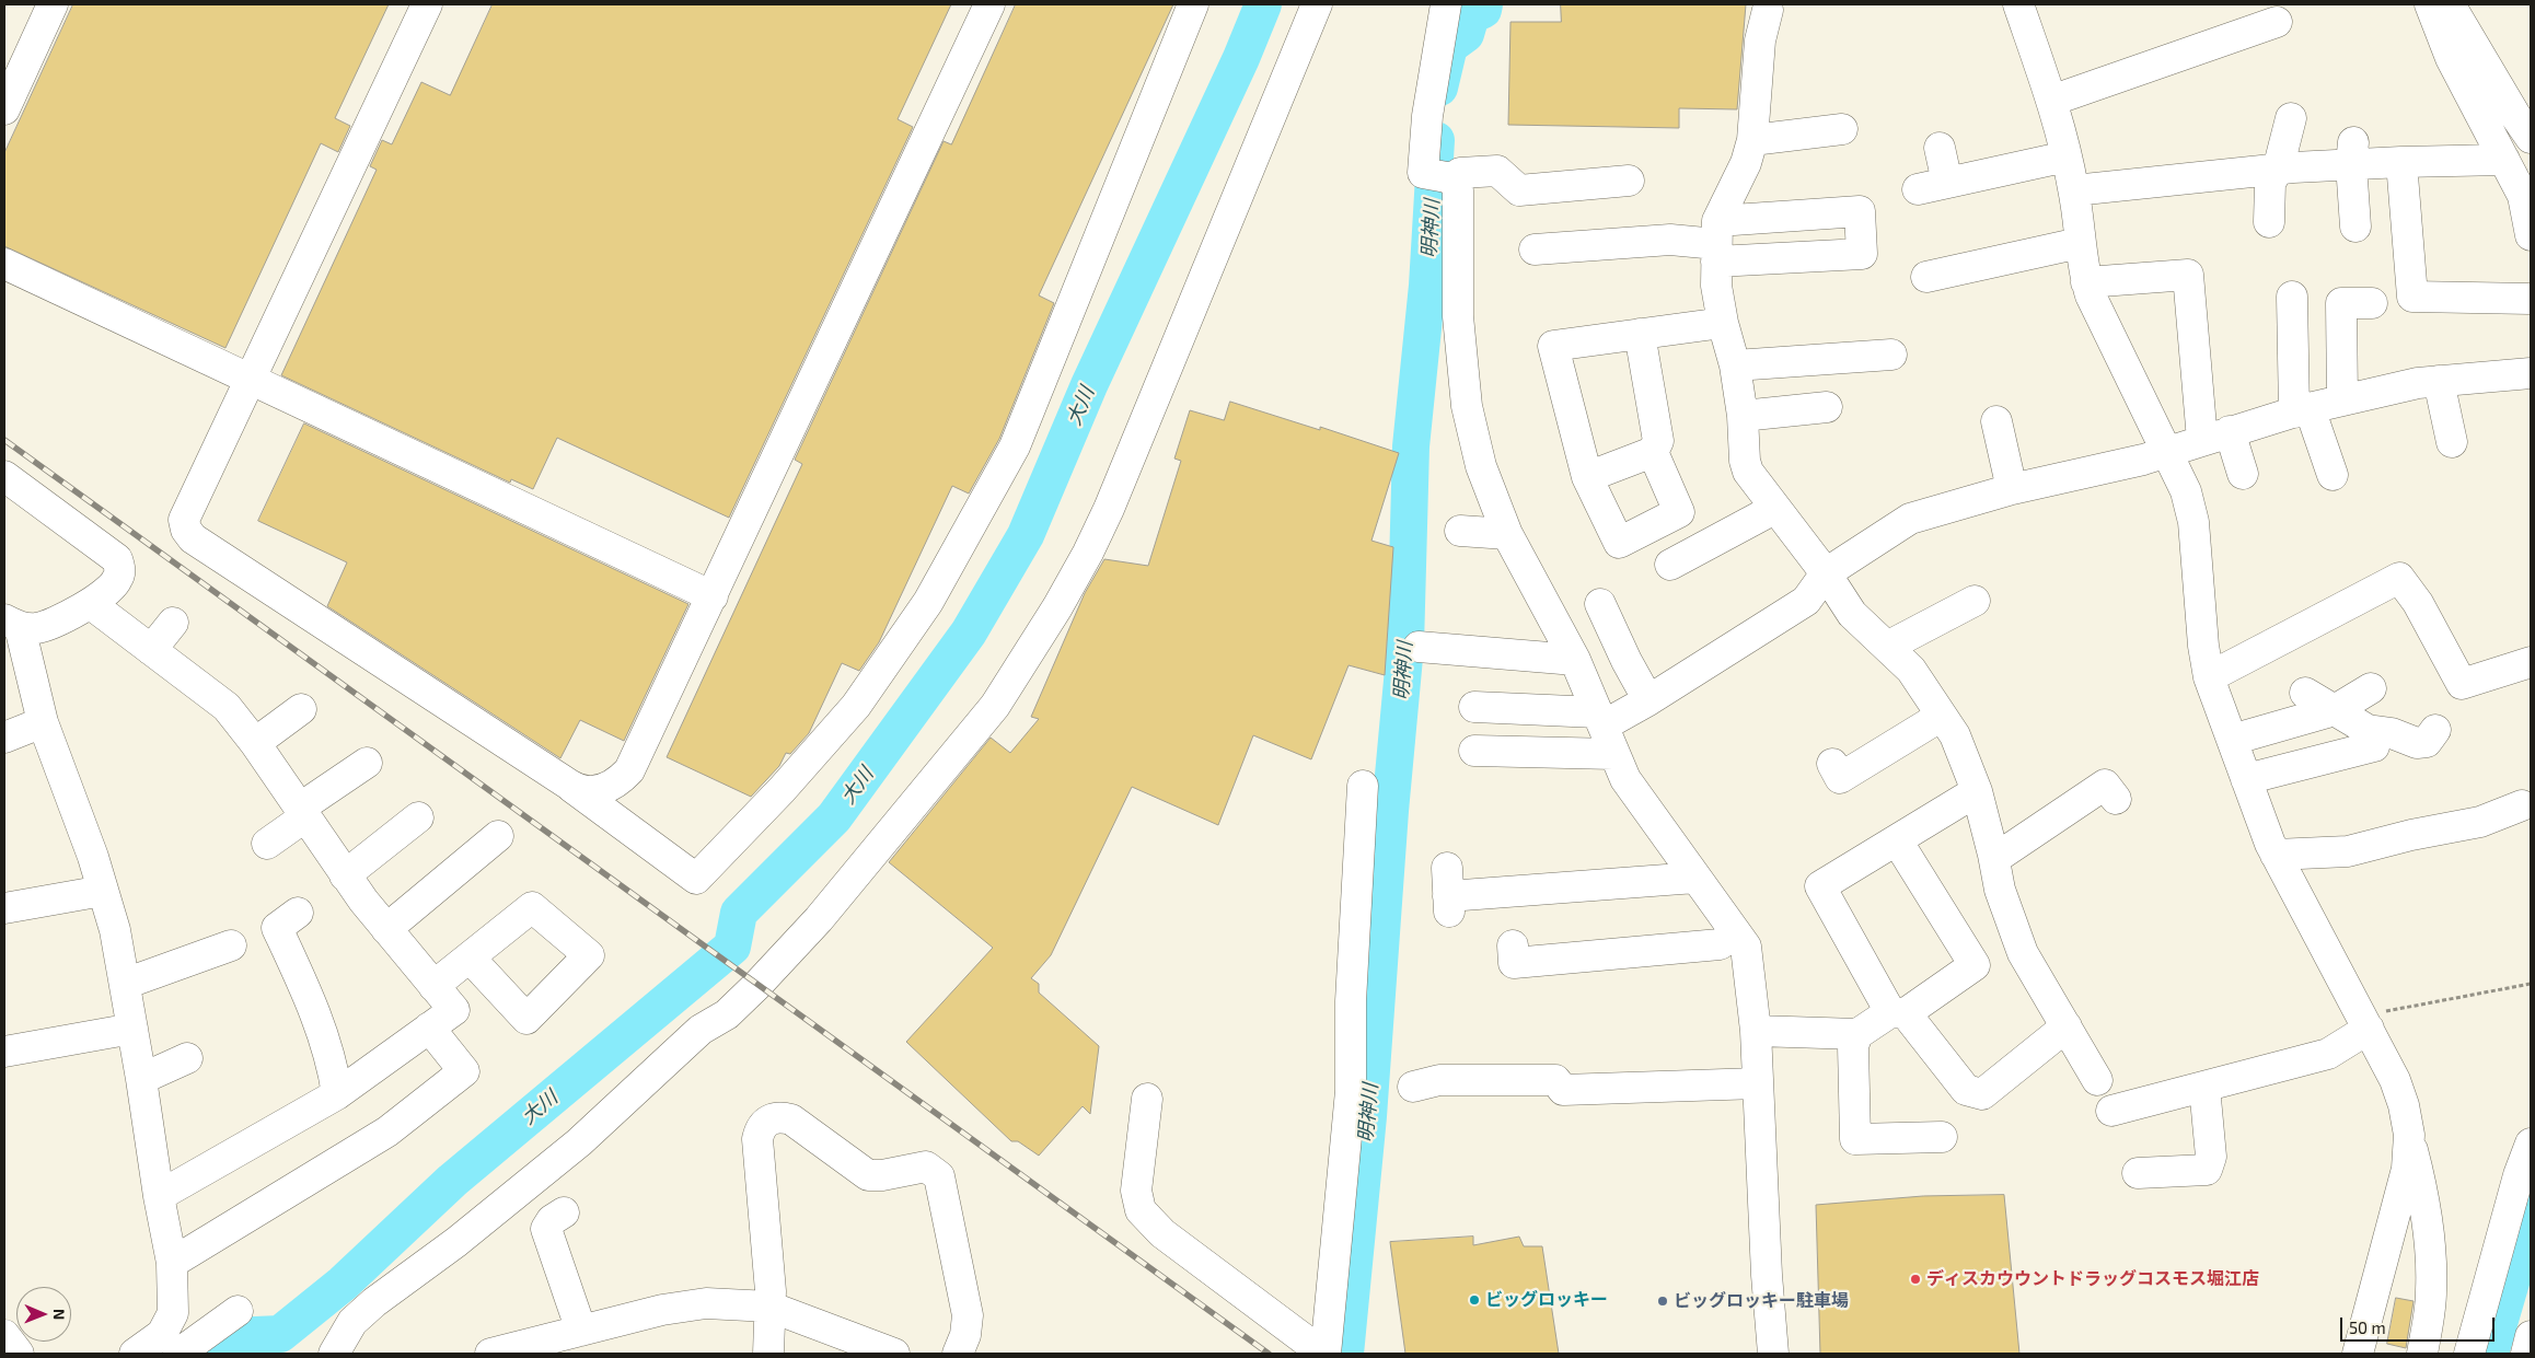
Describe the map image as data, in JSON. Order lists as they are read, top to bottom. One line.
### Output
{"water":["明神川","大川"],"places":["ディスカウウントドラッグコスモス堀江店","ビッグロッキー","ビッグロッキー駐車場"],"scale_bar":"50 m","north":"right"}
